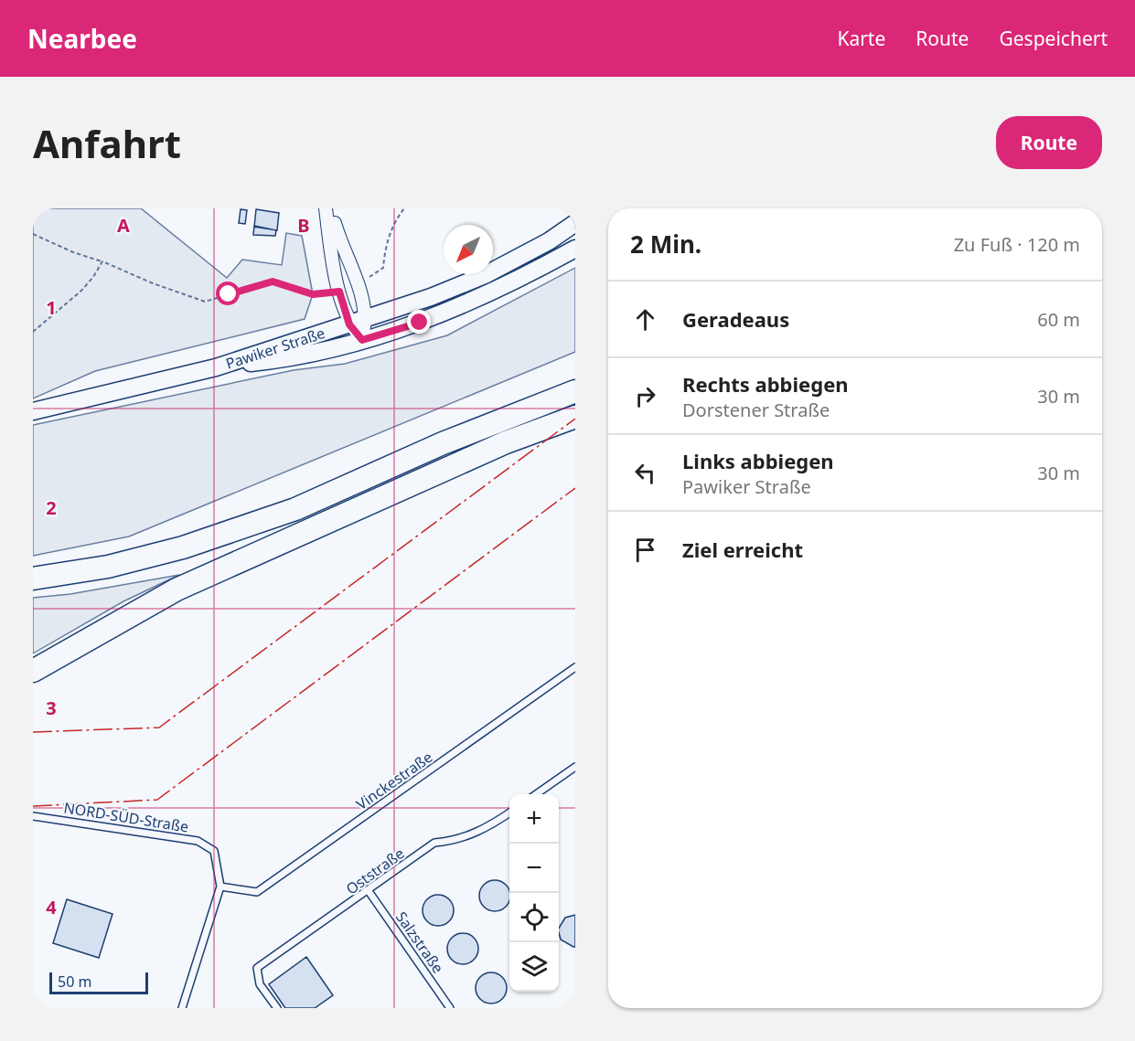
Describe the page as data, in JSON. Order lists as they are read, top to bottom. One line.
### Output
{"streets":{"street":["Pawiker Straße"],"lane":["Vinckestraße","NORD-SÜD-Straße","Oststraße","Salzstraße"]},"crossings":[["Vinckestraße","NORD-SÜD-Straße"],["Oststraße","Salzstraße"]],"scale_bar":"50 m","north":"bottom left","page":{"header":"Nearbee","nav":["Karte","Route","Gespeichert"],"buttons":"Route","title":"Anfahrt","heading":["2 Min.","Zu Fuß · 120 m"],"list":[["Geradeaus","60 m"],["Rechts abbiegen","Dorstener Straße","30 m"],["Links abbiegen","Pawiker Straße","30 m"],"Ziel erreicht"],"map_buttons":["+","−"],"scale":"50 m"},"grid":{"columns":["A","B"],"rows":["1","2","3","4"]}}
